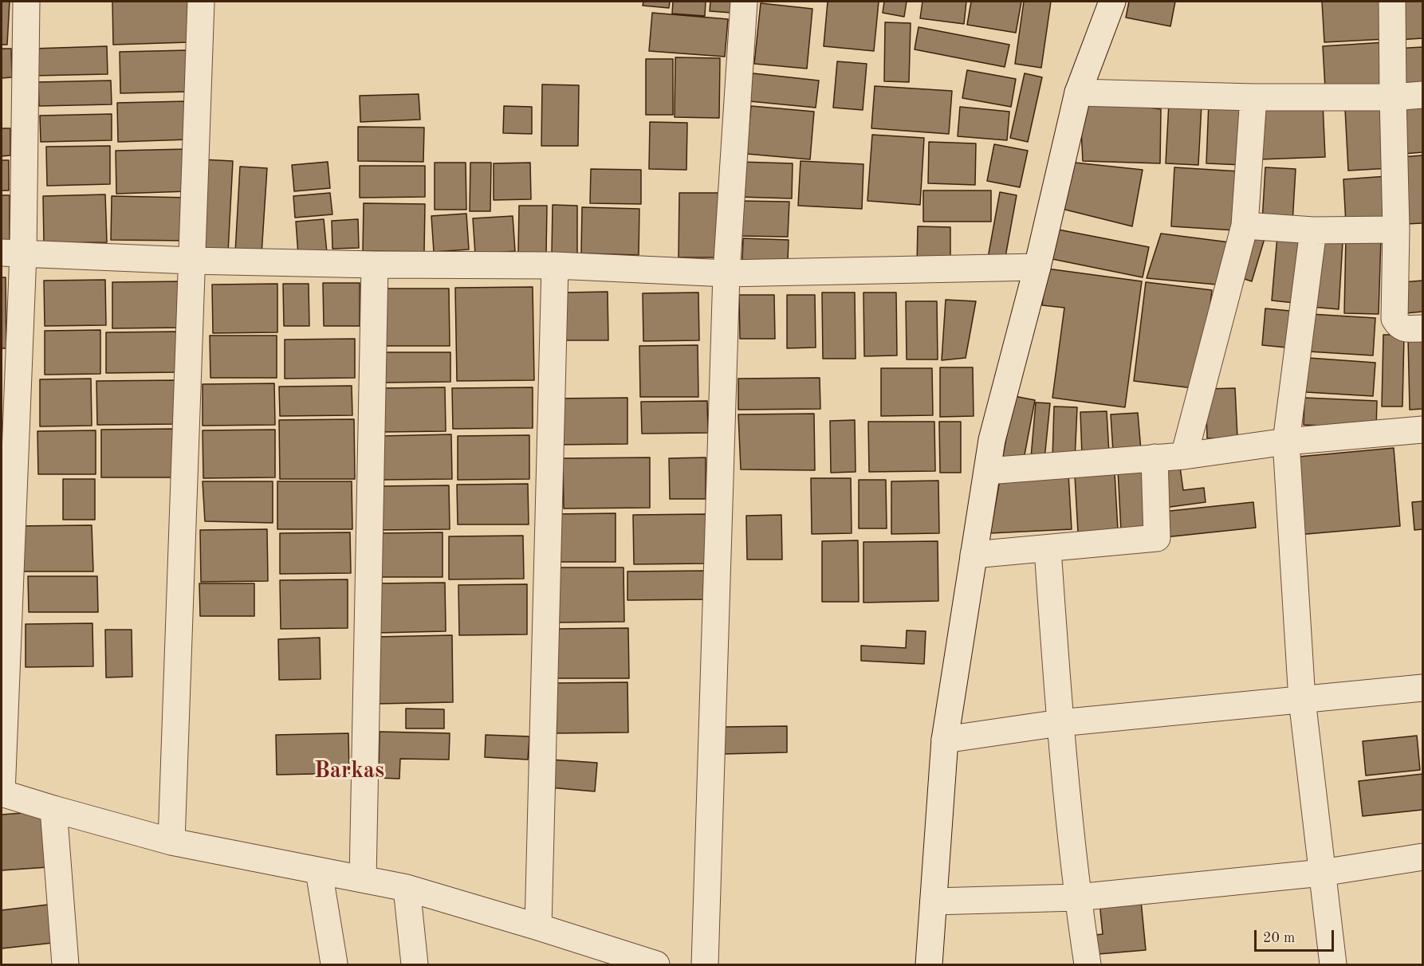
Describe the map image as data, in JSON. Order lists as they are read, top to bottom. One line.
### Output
{"districts":["Barkas"],"scale_bar":"20 m"}
